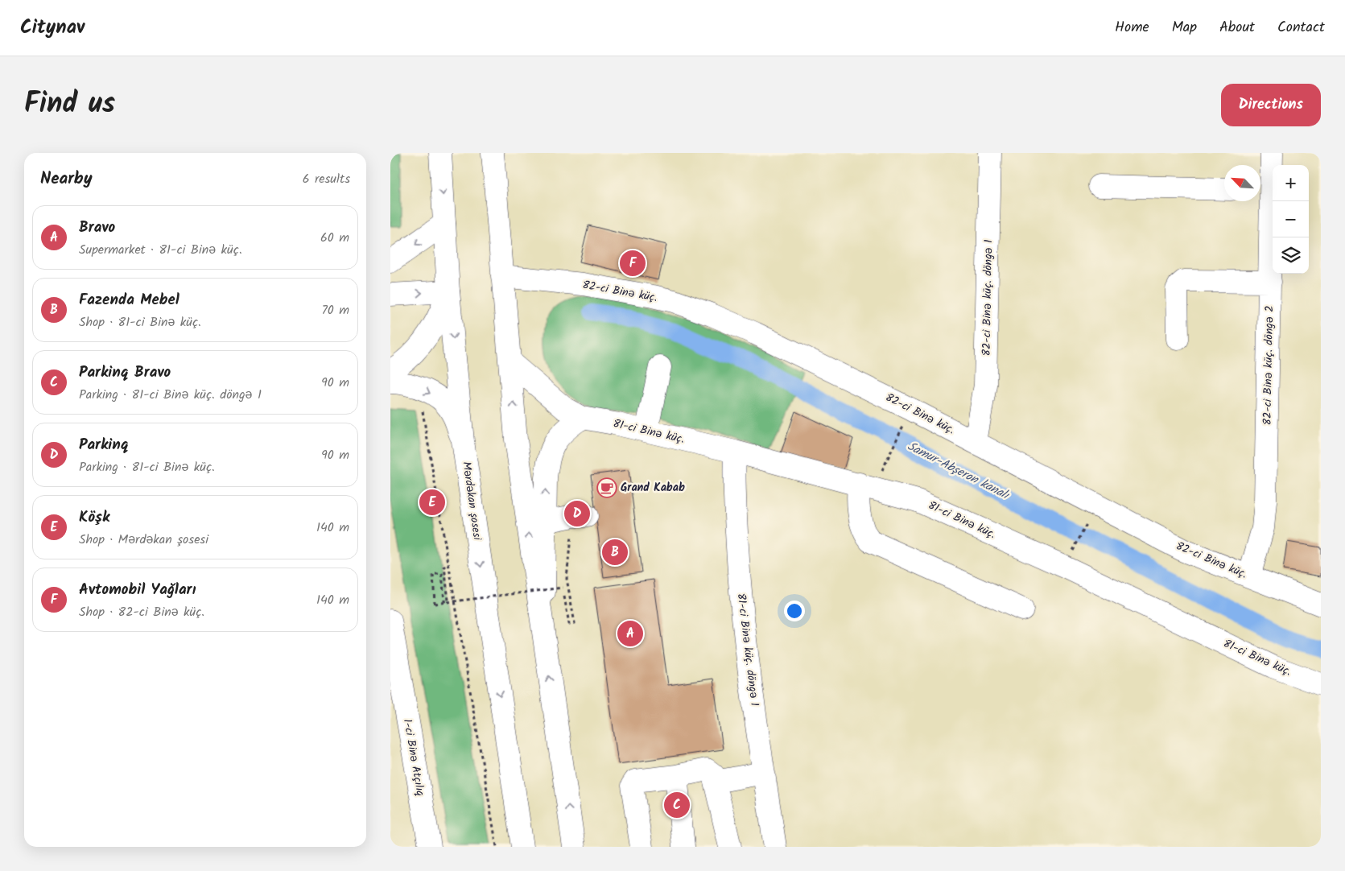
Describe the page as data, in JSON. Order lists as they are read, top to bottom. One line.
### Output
{"streets":{"main road":["82-ci Binə küç.","82-ci Binə küç. döngə 1","82-ci Binə küç. döngə 2","81-ci Binə küç.","Mərdəkan şosesi","81-ci Binə küç. döngə 1","1-ci Binə Atçılıq"]},"crossings":[["82-ci Binə küç.","82-ci Binə küç. döngə 1"],["82-ci Binə küç.","82-ci Binə küç. döngə 2"],["81-ci Binə küç.","81-ci Binə küç. döngə 1"]],"water":["Samur-Abşeron kanalı"],"places":{"cafe":["Grand Kabab"]},"north":"top left","page":{"header":"Citynav","nav":["Home","Map","About","Contact"],"title":"Find us","buttons":"Directions","heading":["Nearby","6 results"],"map_buttons":["+","−"],"list":[{"mark":"A","name":"Bravo","note":"Supermarket · 81-ci Binə küç.","value":"60 m"},{"mark":"B","name":"Fazenda Mebel","note":"Shop · 81-ci Binə küç.","value":"70 m"},{"mark":"C","name":"Parkinq Bravo","note":"Parking · 81-ci Binə küç. döngə 1","value":"90 m"},{"mark":"D","name":"Parkinq","note":"Parking · 81-ci Binə küç.","value":"90 m"},{"mark":"E","name":"Köşk","note":"Shop · Mərdəkan şosesi","value":"140 m"},{"mark":"F","name":"Avtomobil Yağları","note":"Shop · 82-ci Binə küç.","value":"140 m"}],"pins":["F","E","D","B","A","C"]}}
